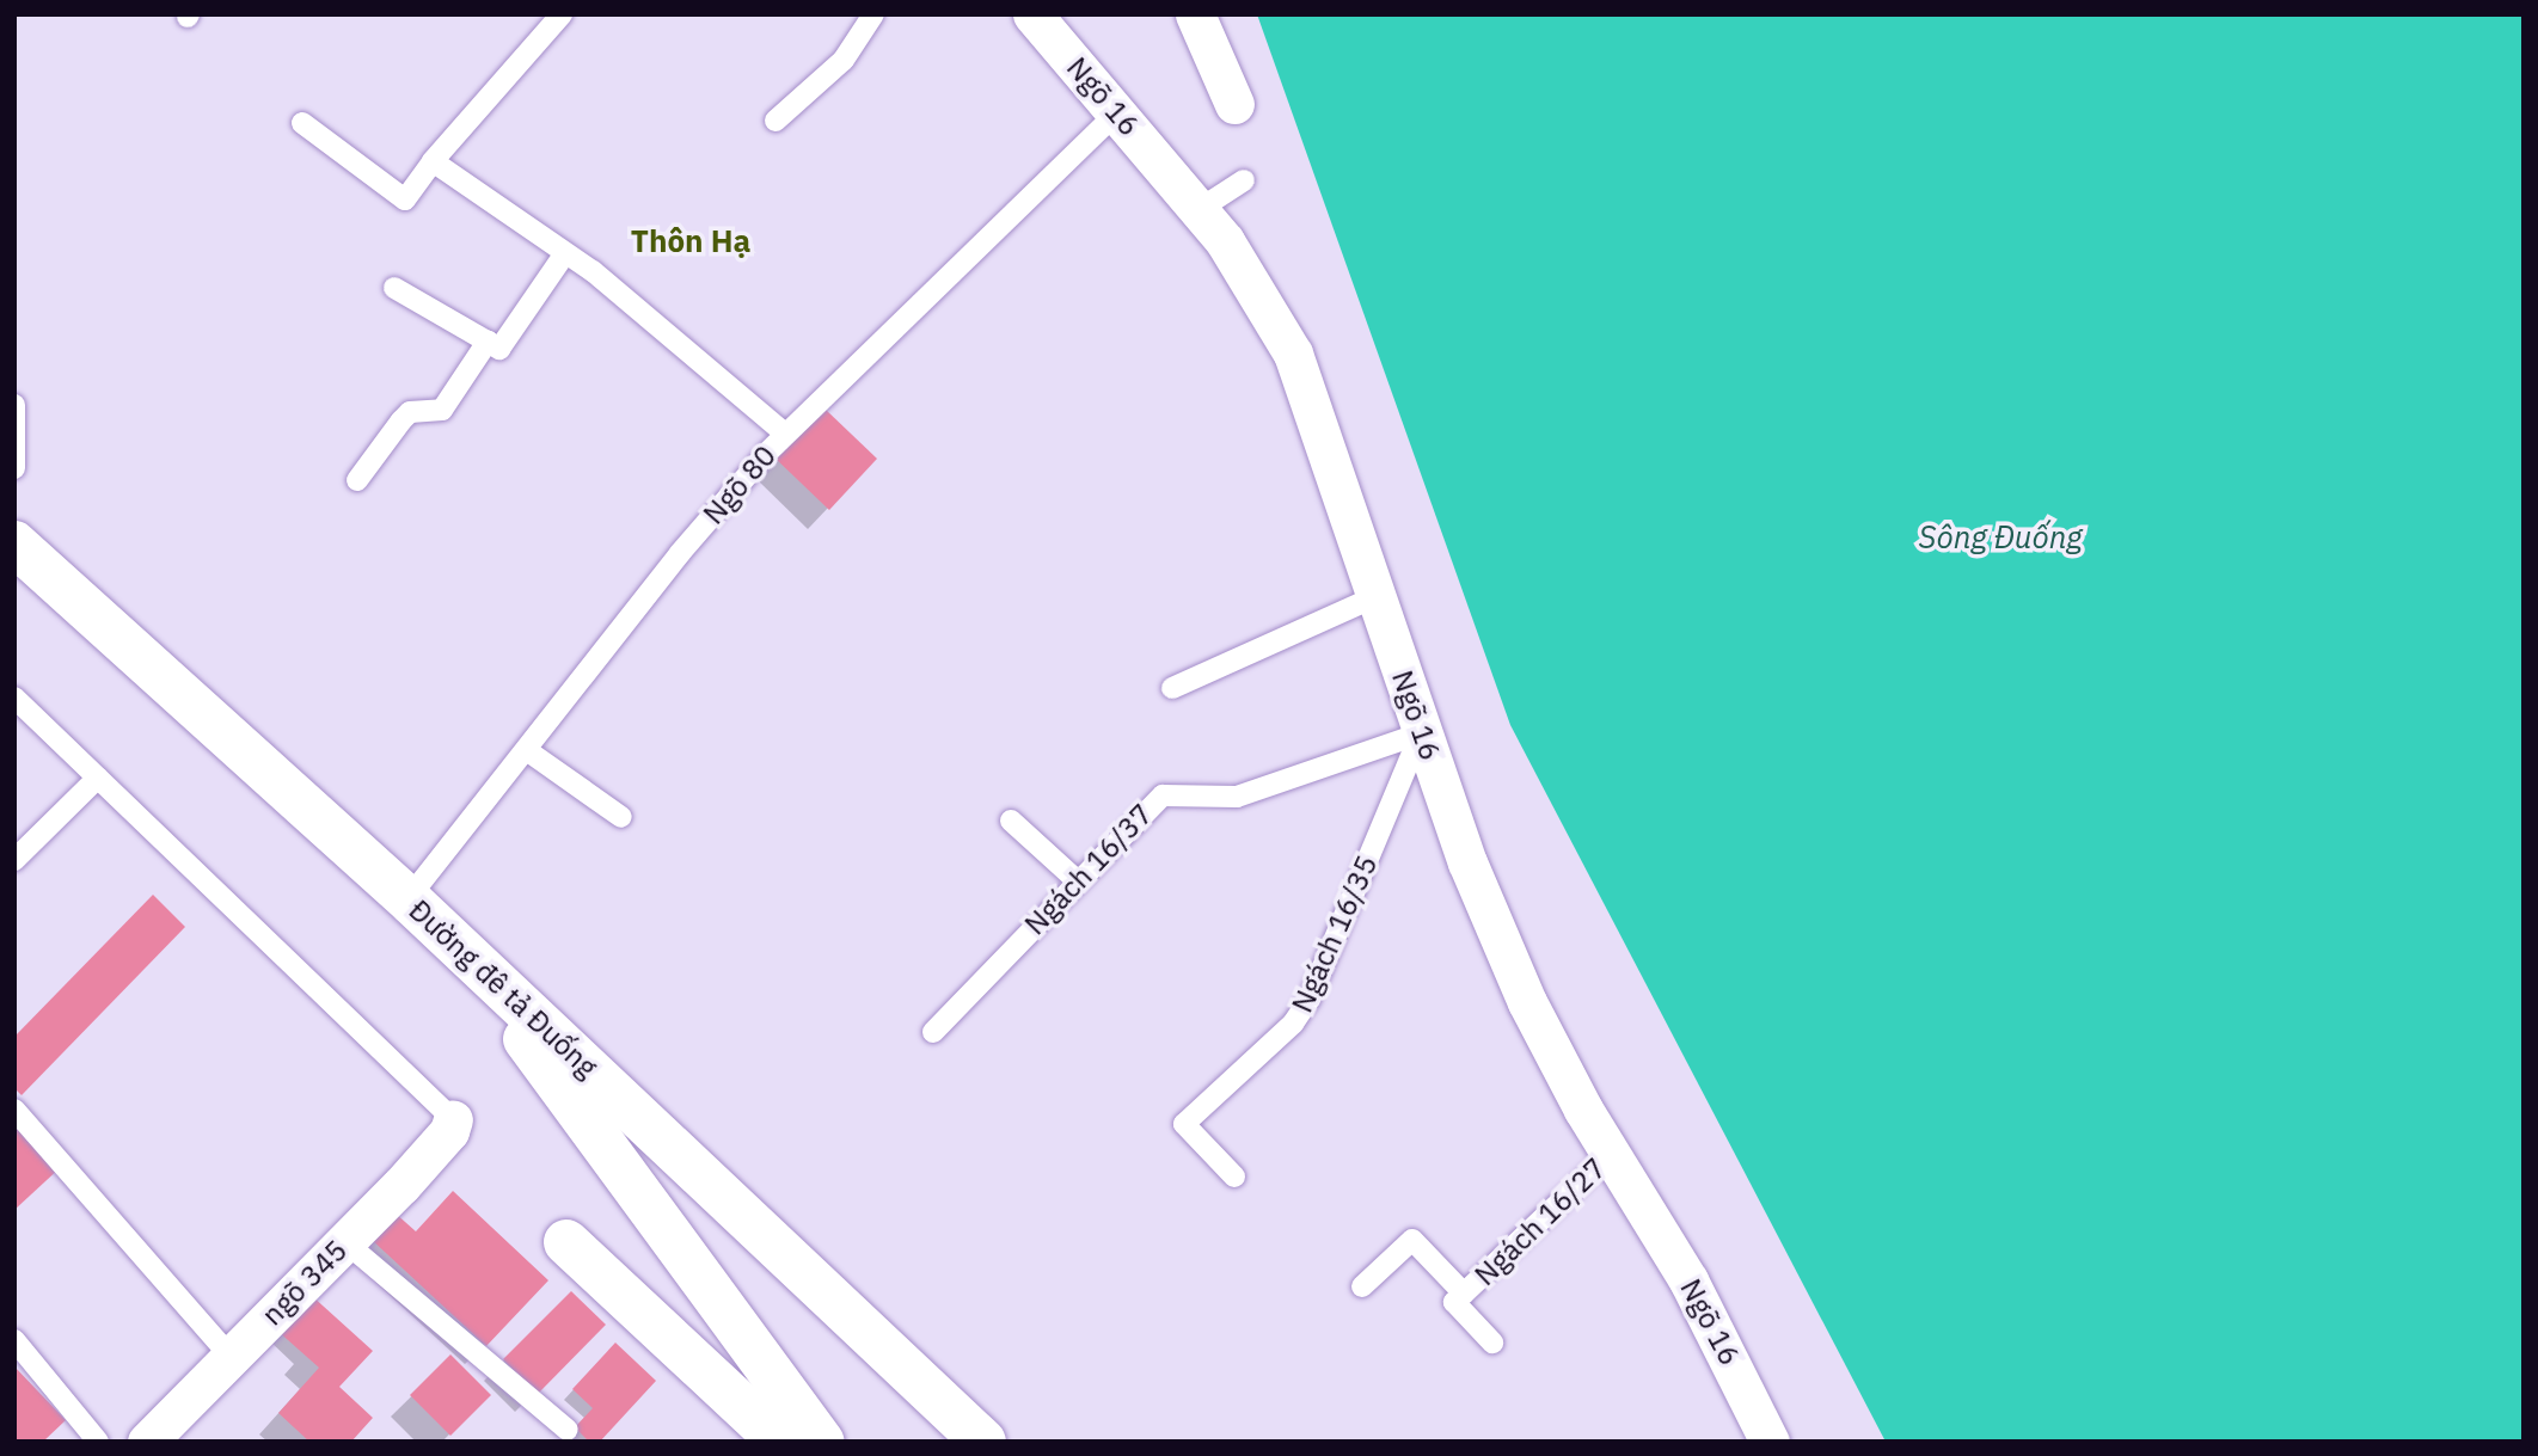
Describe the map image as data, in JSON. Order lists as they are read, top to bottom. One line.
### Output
{"streets":{"main road":["Đường đê tả Đuống"],"street":["Ngõ 16","ngõ 345"],"lane":["Ngõ 80","Ngách 16/37","Ngách 16/35","Ngách 16/27"]},"crossings":[["Ngõ 16","Ngõ 80"],["Ngõ 16","Ngách 16/37"],["Ngõ 16","Ngách 16/35"],["Ngõ 16","Ngách 16/27"],["Ngõ 80","Đường đê tả Đuống"],["Ngách 16/37","Ngách 16/35"]],"districts":["Thôn Hạ"],"water":["Sông Đuống"]}
